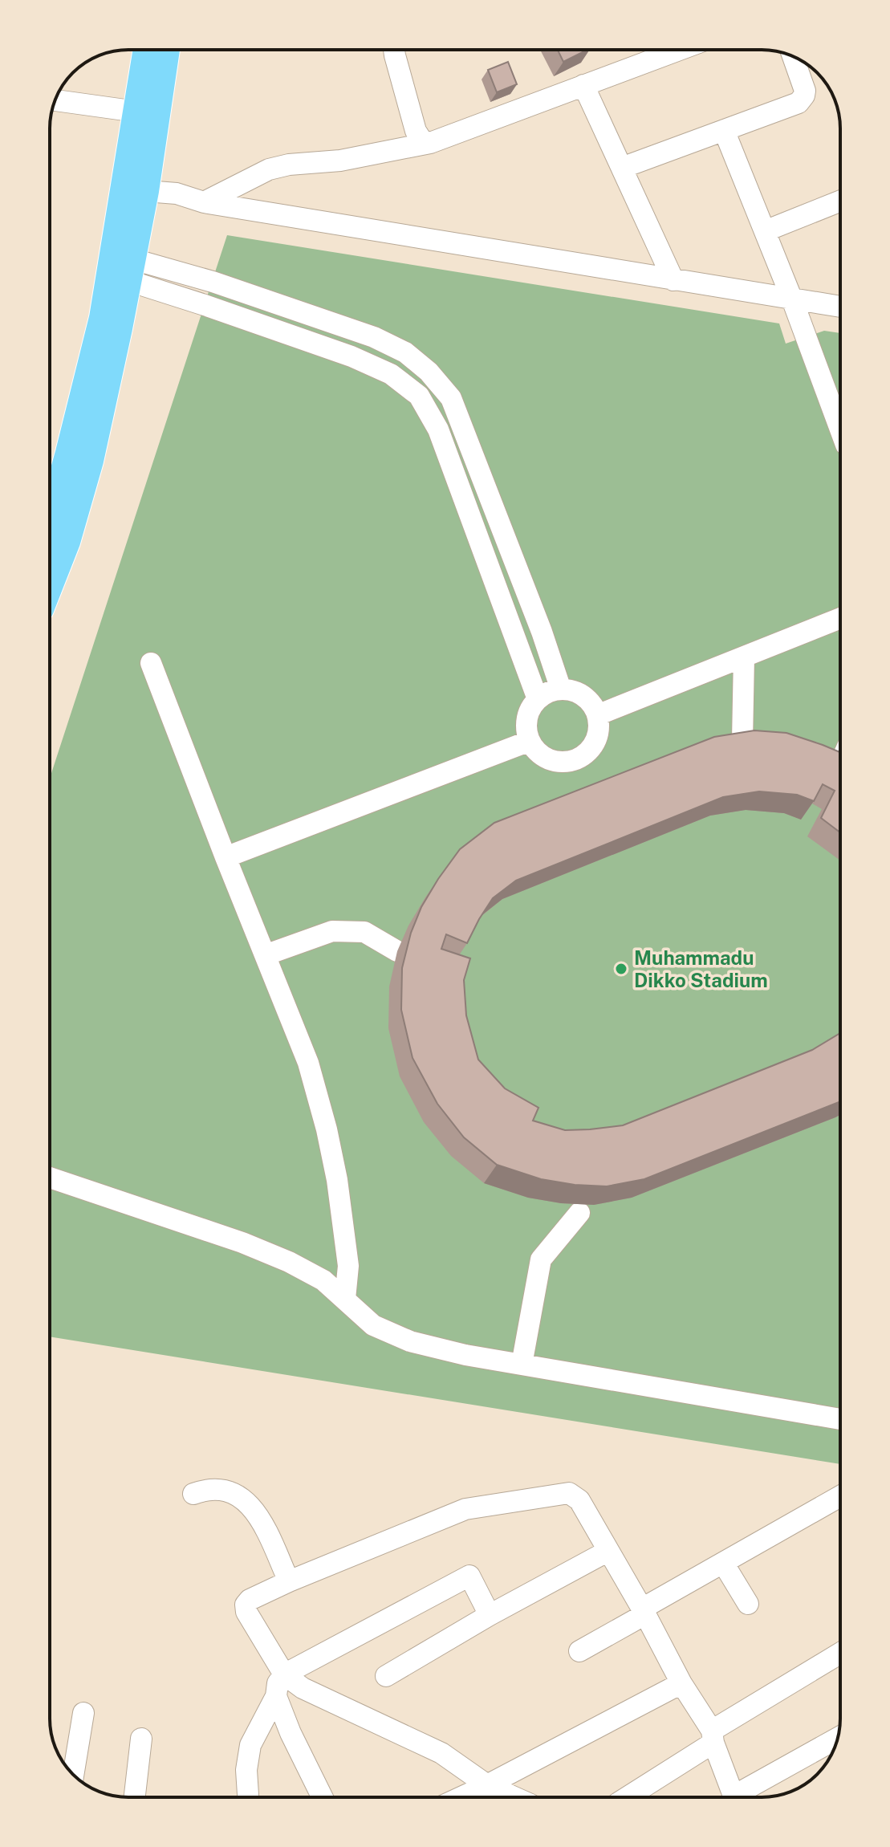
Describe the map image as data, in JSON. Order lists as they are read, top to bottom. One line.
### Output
{"places":["Muhammadu Dikko Stadium"]}
